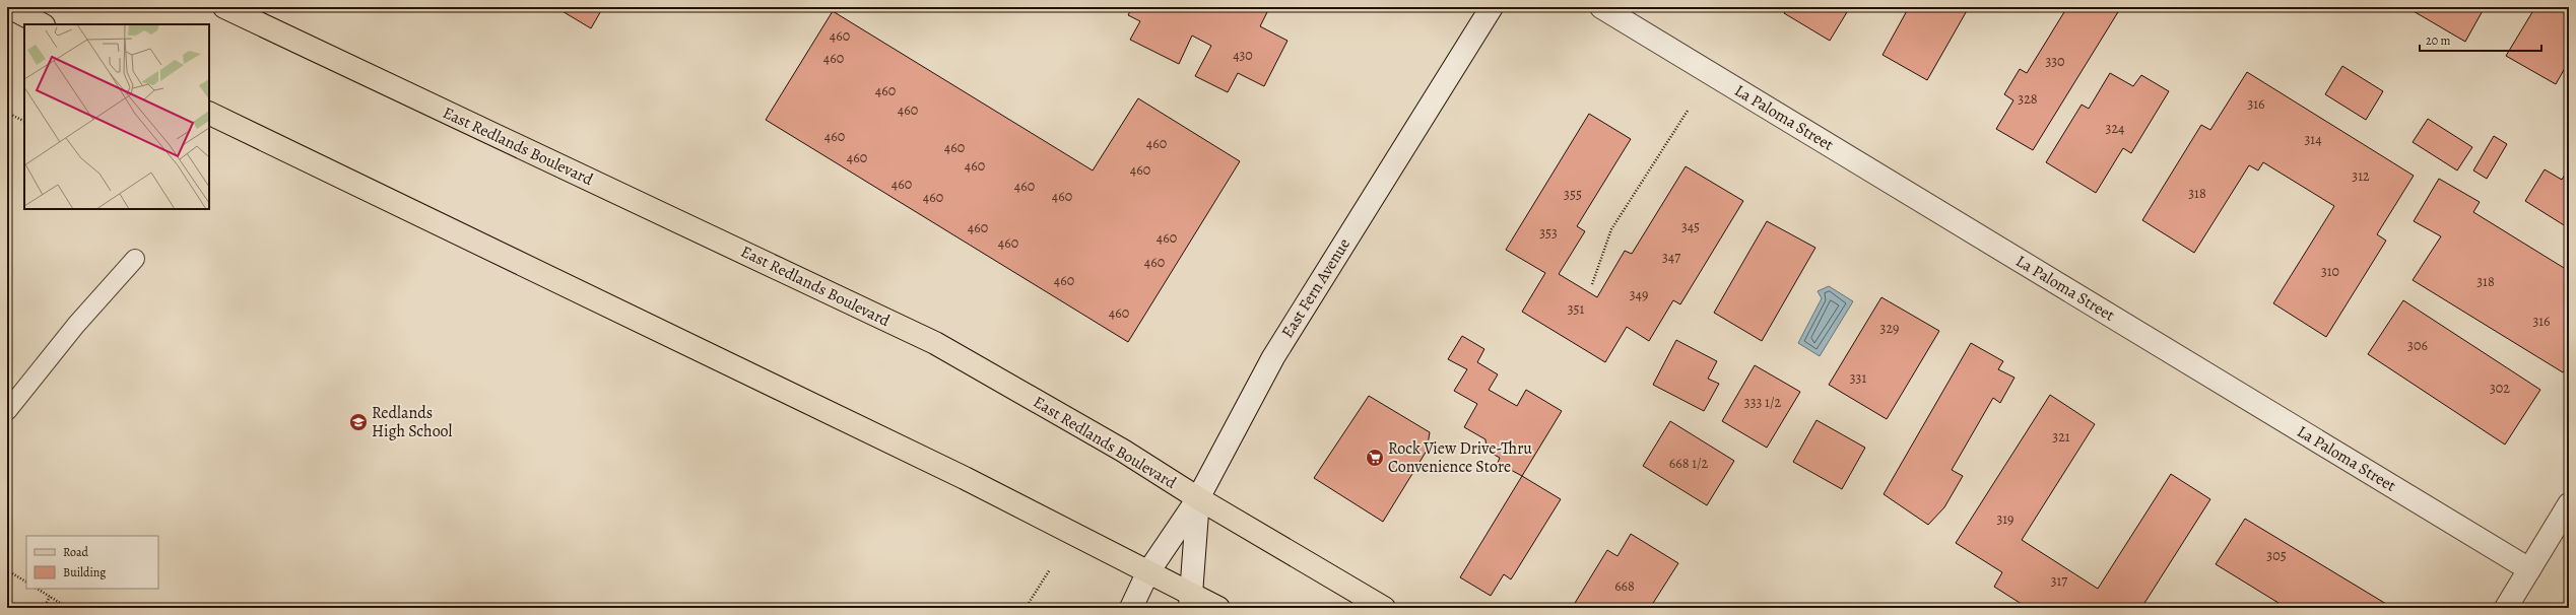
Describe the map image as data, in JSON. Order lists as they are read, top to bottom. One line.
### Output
{"streets":{"main road":["East Redlands Boulevard"],"street":["La Paloma Street","East Fern Avenue"]},"crossings":[["East Redlands Boulevard","East Fern Avenue"]],"places":{"school or university":["Redlands High School"],"supermarket":["Rock View Drive-Thru Convenience Store"]},"house_numbers":["460","430","460","330","460","328","316","460","324","460","314","460","460","460","460","460","312","460","460","318","355","460","460","345","460","353","460","460","347","460","310","460","318","349","351","460","316","329","306","331","302","333 1/2","321","668 1/2","319","305","317","668"],"legend":["Road","Building"],"scale_bar":"20 m"}
